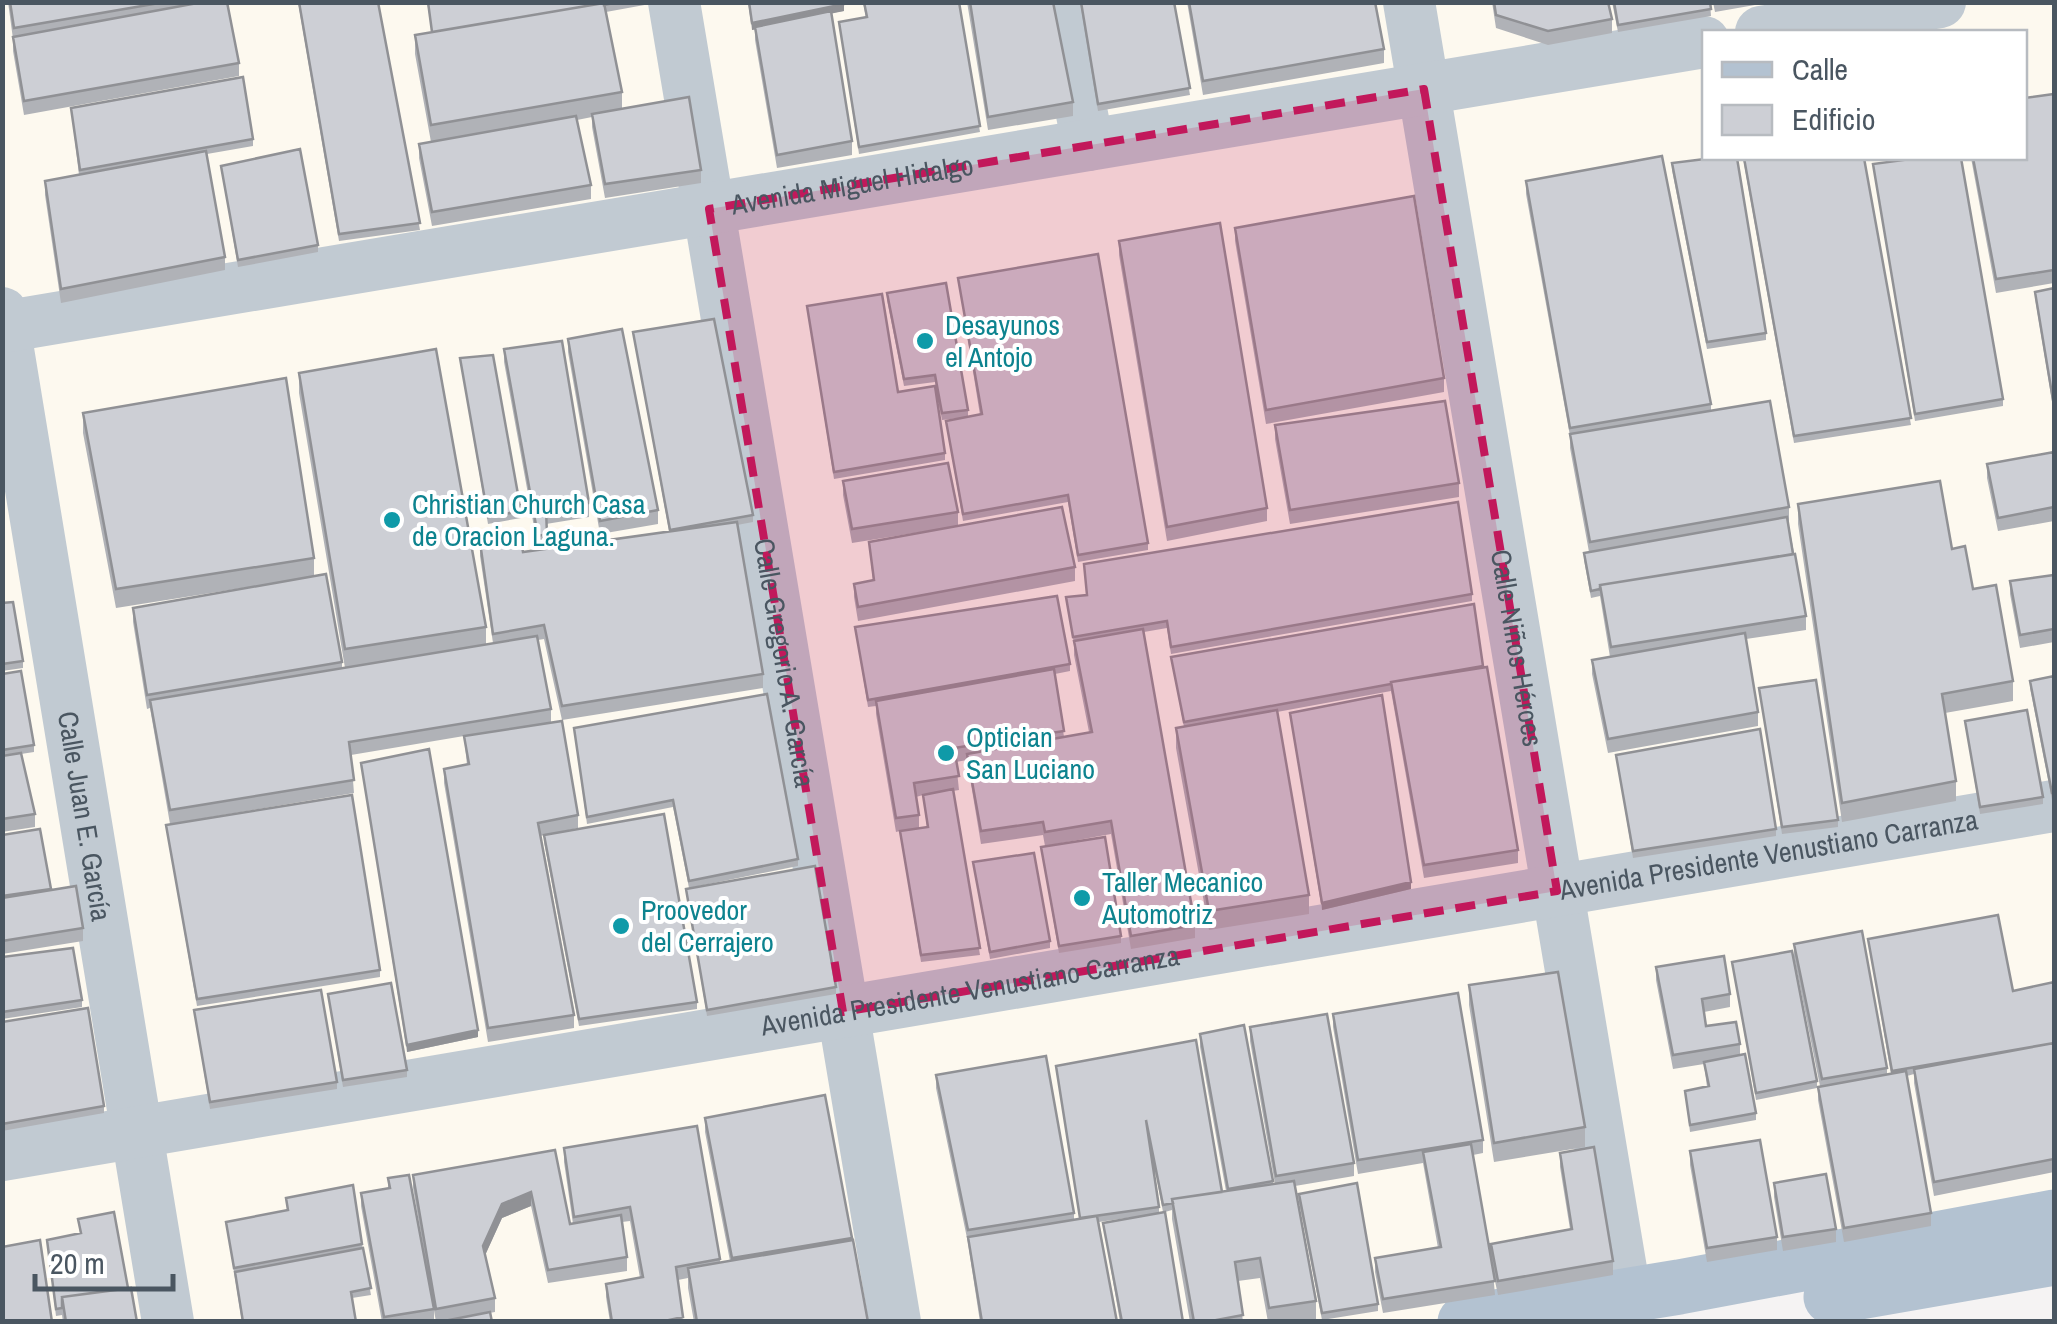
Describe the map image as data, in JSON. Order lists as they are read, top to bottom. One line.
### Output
{"streets":{"street":["Avenida Miguel Hidalgo","Calle Niños Héroes","Calle Gregorio A. García","Calle Juan E. García","Avenida Presidente Venustiano Carranza"]},"crossings":[["Avenida Miguel Hidalgo","Calle Niños Héroes"],["Avenida Miguel Hidalgo","Calle Gregorio A. García"],["Avenida Miguel Hidalgo","Calle Juan E. García"],["Calle Niños Héroes","Avenida Presidente Venustiano Carranza"],["Calle Gregorio A. García","Avenida Presidente Venustiano Carranza"],["Calle Juan E. García","Avenida Presidente Venustiano Carranza"]],"places":["Desayunos el Antojo","Christian Church Casa de Oracion Laguna.","Optician San Luciano","Taller Mecanico Automotriz","Proovedor del Cerrajero"],"legend":["Calle","Edificio"],"scale_bar":"20 m"}
